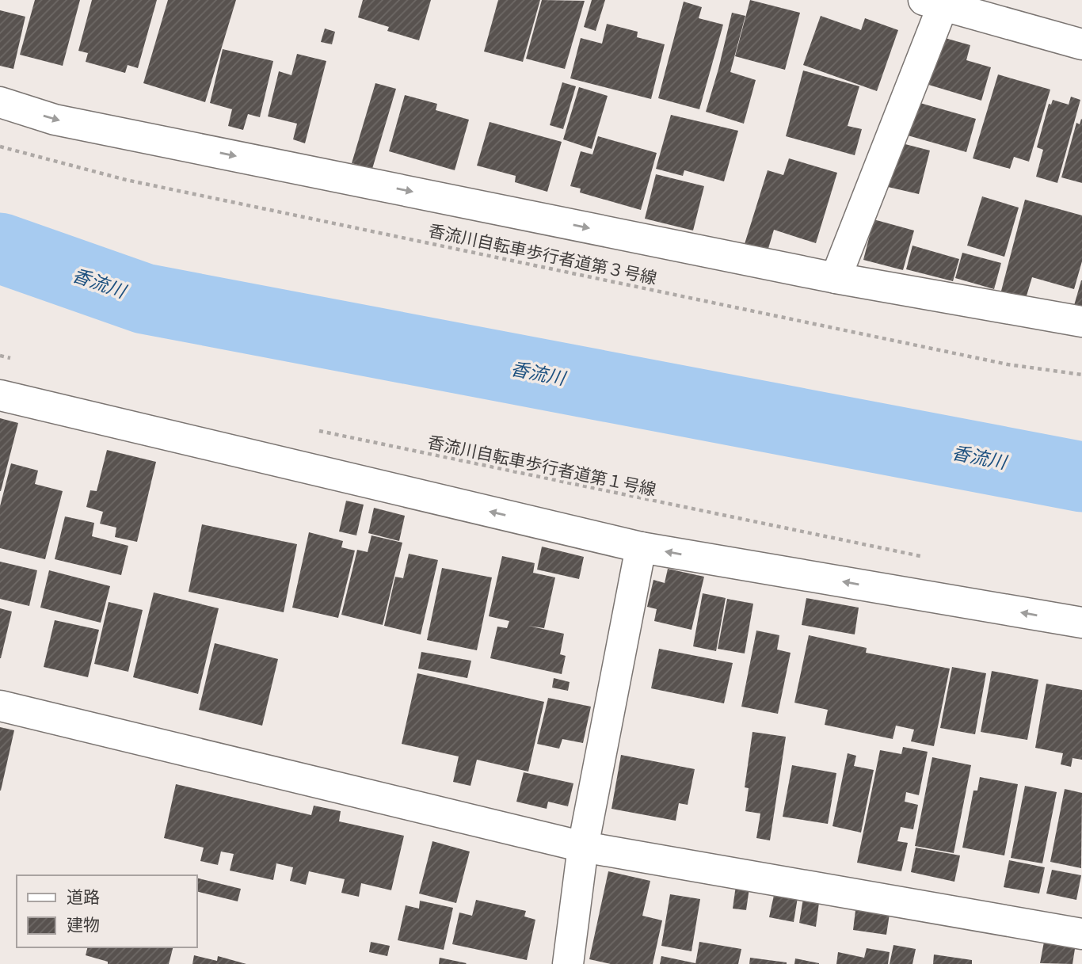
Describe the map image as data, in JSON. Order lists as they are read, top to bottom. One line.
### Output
{"streets":{"path":["香流川自転車歩行者道第３号線","香流川自転車歩行者道第１号線"]},"water":["香流川"],"legend":["道路","建物"]}
